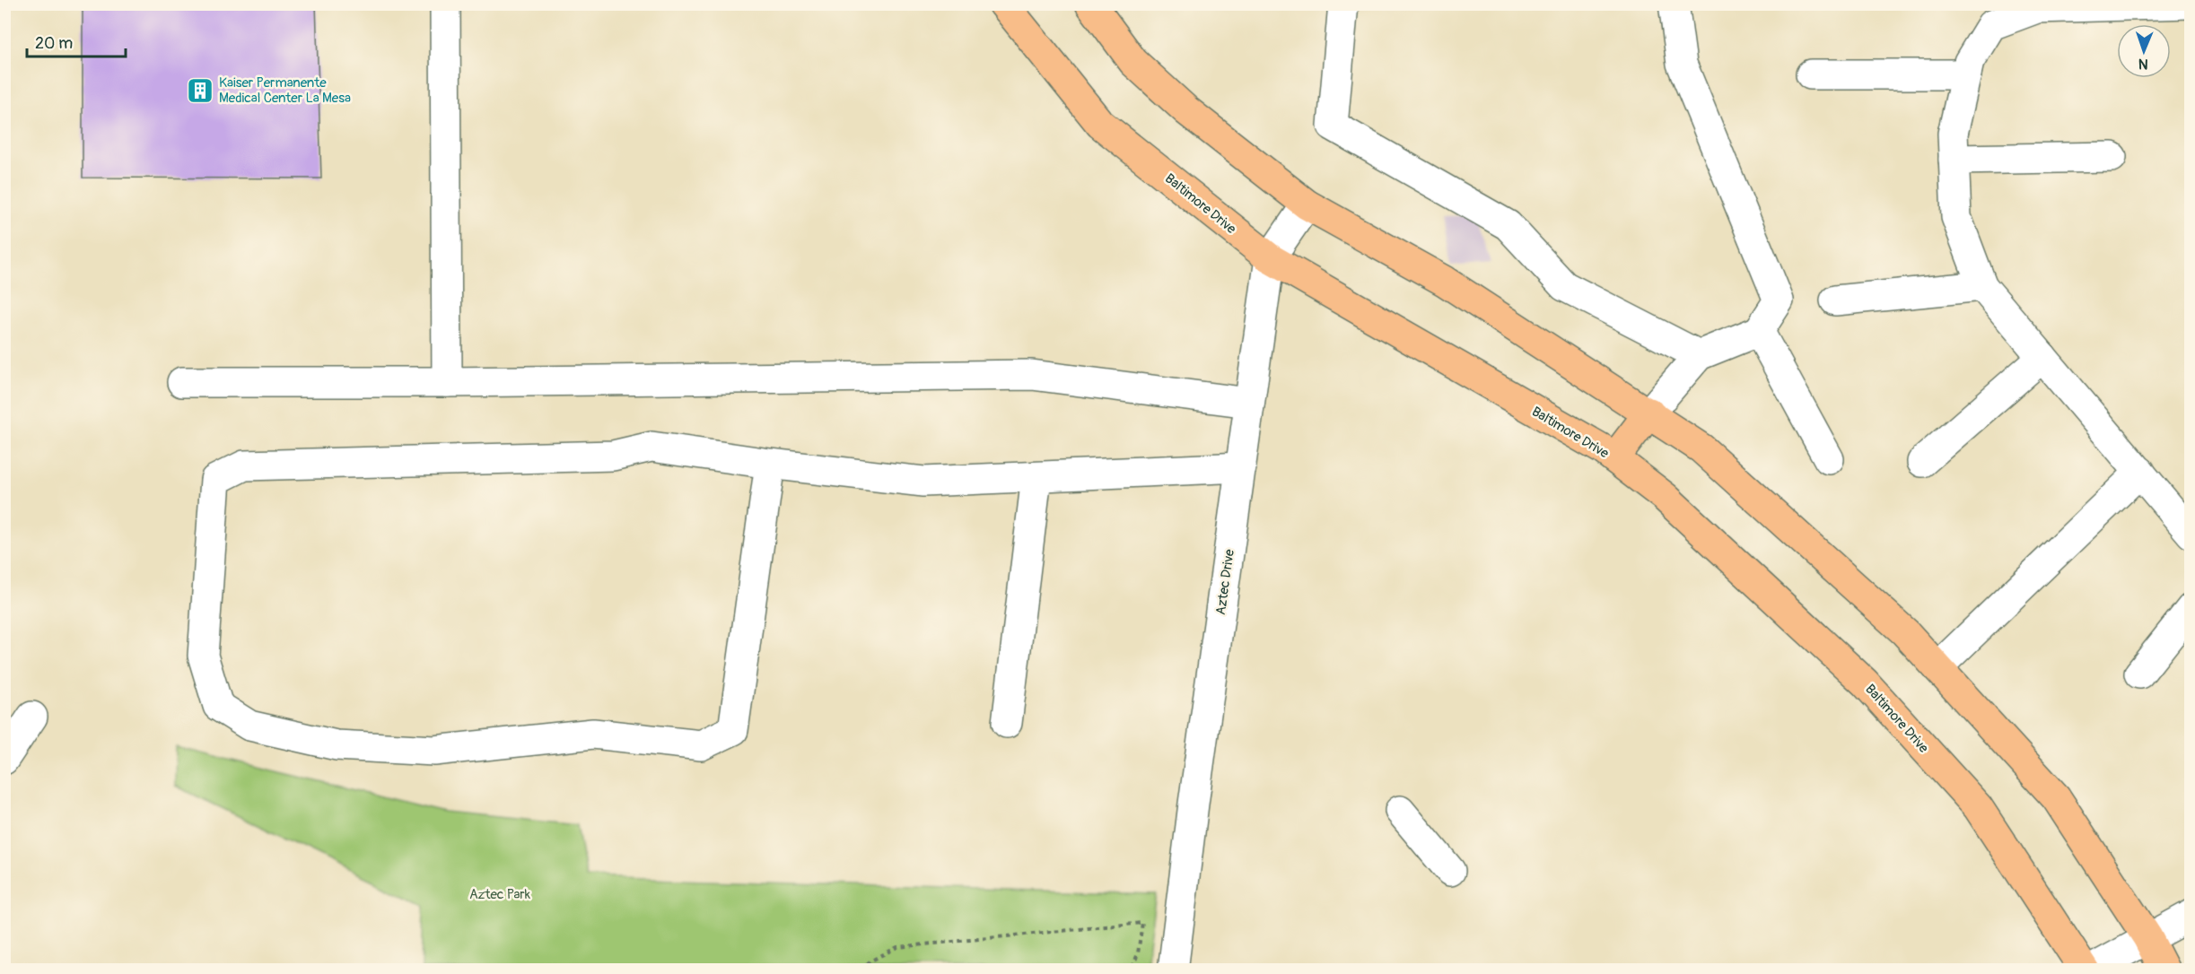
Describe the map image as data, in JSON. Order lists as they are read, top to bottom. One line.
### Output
{"streets":{"main road":["Baltimore Drive"],"street":["Aztec Drive"]},"crossings":[["Baltimore Drive","Aztec Drive"]],"parks":["Aztec Park"],"places":{"building":["Kaiser Permanente Medical Center La Mesa"]},"scale_bar":"20 m","north":"bottom"}
